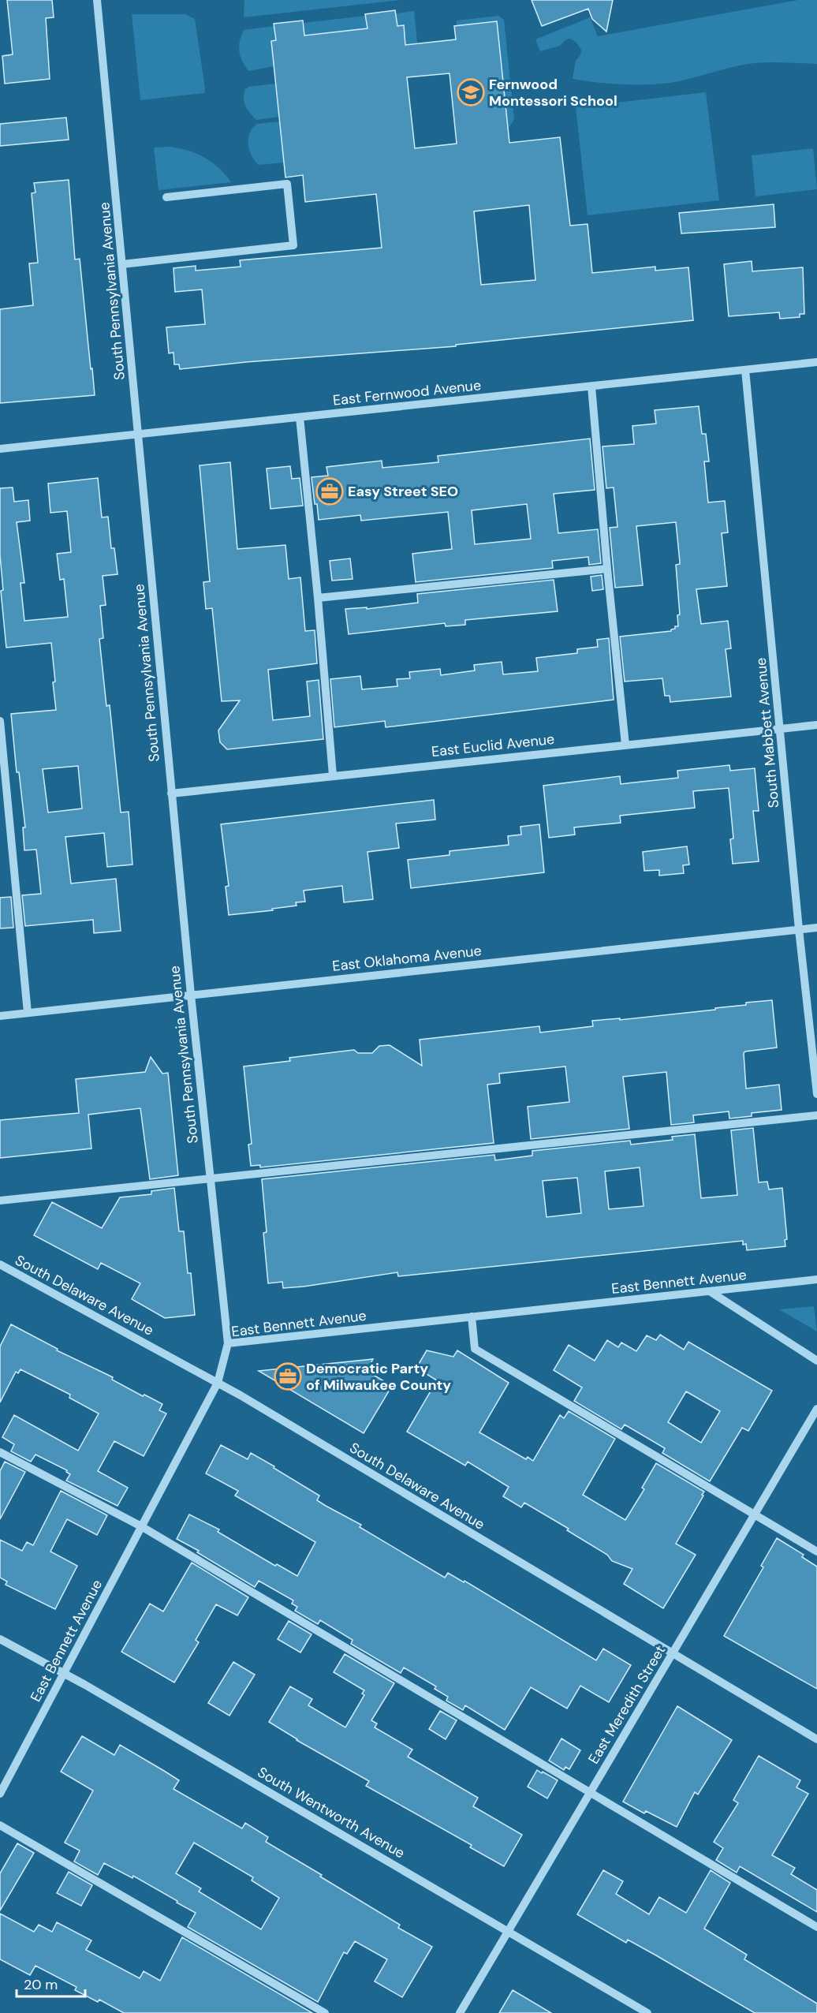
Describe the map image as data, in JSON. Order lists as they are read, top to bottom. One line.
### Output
{"streets":{"street":["South Pennsylvania Avenue","East Fernwood Avenue","South Mabbett Avenue","East Euclid Avenue","East Oklahoma Avenue","East Bennett Avenue","South Delaware Avenue","East Meredith Street","South Wentworth Avenue"]},"crossings":[["South Pennsylvania Avenue","East Fernwood Avenue"],["South Pennsylvania Avenue","East Euclid Avenue"],["South Pennsylvania Avenue","East Oklahoma Avenue"],["South Pennsylvania Avenue","East Bennett Avenue"],["East Fernwood Avenue","South Mabbett Avenue"],["South Mabbett Avenue","East Euclid Avenue"],["South Mabbett Avenue","East Oklahoma Avenue"],["East Bennett Avenue","South Delaware Avenue"],["East Bennett Avenue","South Wentworth Avenue"],["South Delaware Avenue","East Meredith Street"],["East Meredith Street","South Wentworth Avenue"]],"places":{"school or university":["Fernwood Montessori School"],"office":["Easy Street SEO","Democratic Party of Milwaukee County"]},"scale_bar":"20 m"}
